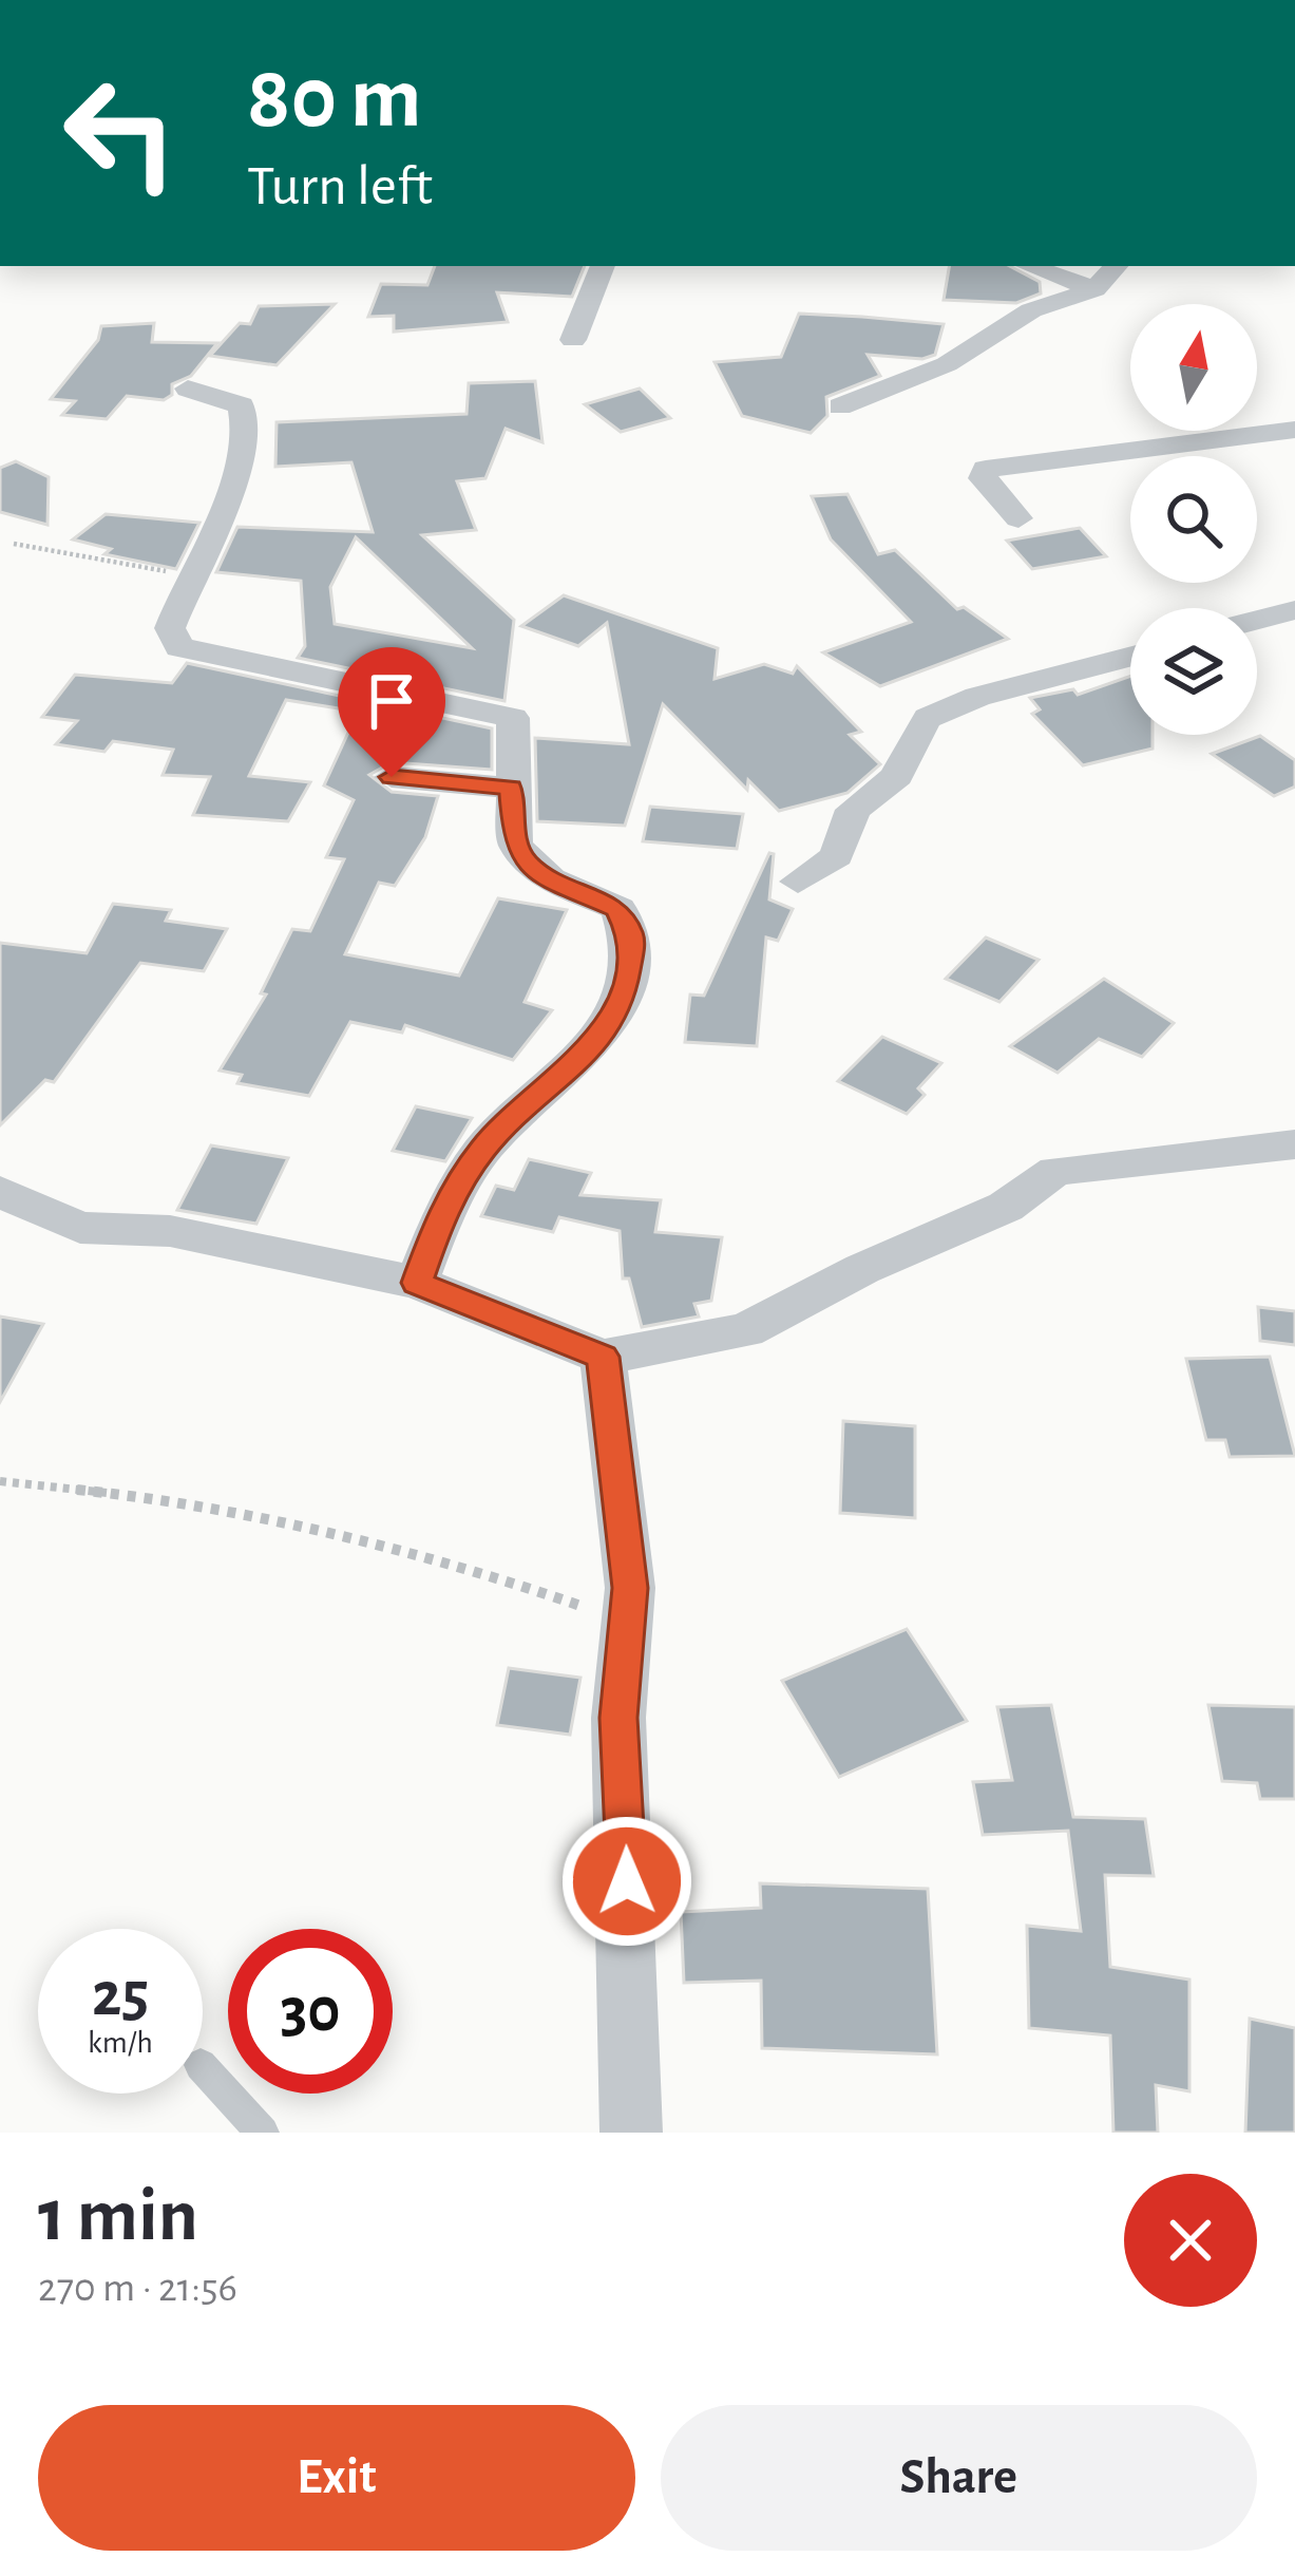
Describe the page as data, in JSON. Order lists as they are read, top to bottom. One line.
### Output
{"north":"top","page":{"turn":["80 m","Turn left"],"speed":"25 km/h","limit":"30","heading":["1 min","270 m · 21:56"],"buttons":["Exit","Share"]}}
